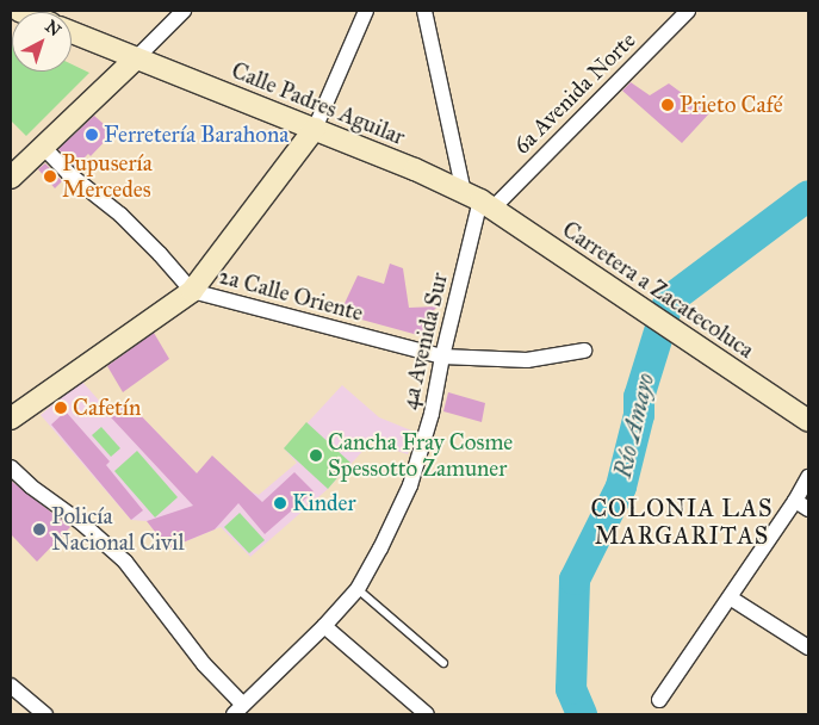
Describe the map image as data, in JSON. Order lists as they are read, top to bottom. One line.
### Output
{"streets":{"main road":["Calle Padres Aguilar","Carretera a Zacatecoluca"],"street":["6a Avenida Norte","2a Calle Oriente","4a Avenida Sur"]},"crossings":[["6a Avenida Norte","Calle Padres Aguilar"],["6a Avenida Norte","Carretera a Zacatecoluca"],["6a Avenida Norte","4a Avenida Sur"],["Calle Padres Aguilar","Carretera a Zacatecoluca"],["Calle Padres Aguilar","4a Avenida Sur"],["Carretera a Zacatecoluca","4a Avenida Sur"],["2a Calle Oriente","4a Avenida Sur"]],"districts":["COLONIA LAS MARGARITAS"],"water":["Río Amayo"],"places":["Prieto Café","Ferretería Barahona","Pupusería Mercedes","Cafetín","Cancha Fray Cosme Spessotto Zamuner","Kinder","Policía Nacional Civil"],"north":"top right"}
